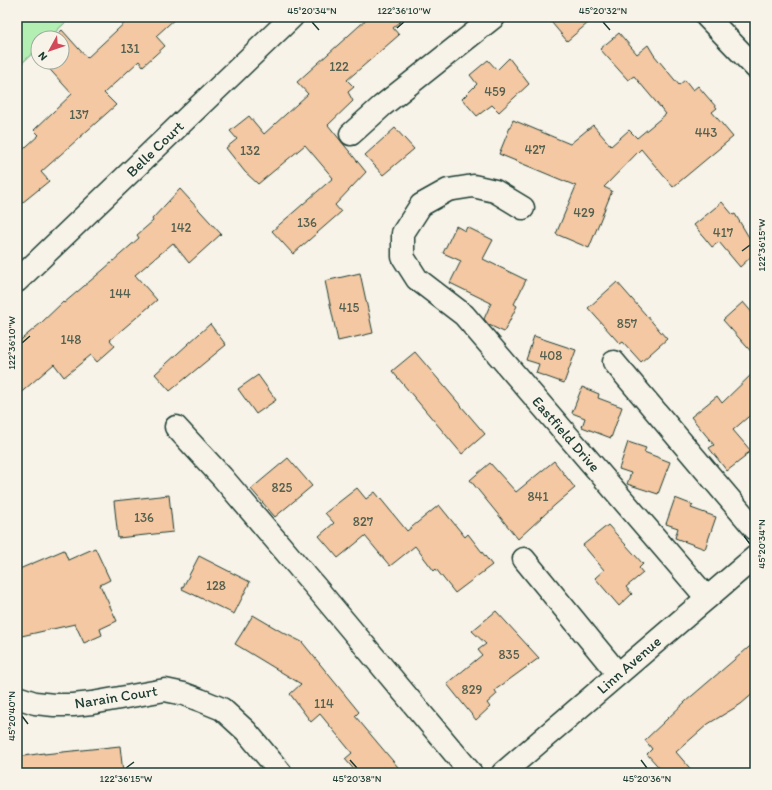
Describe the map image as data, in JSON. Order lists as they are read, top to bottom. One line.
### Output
{"streets":{"street":["Belle Court","Eastfield Drive","Linn Avenue","Narain Court"]},"crossings":[["Eastfield Drive","Linn Avenue"]],"house_numbers":["131","122","459","137","443","427","132","429","136","142","417","144","415","857","148","408","825","841","136","827","128","835","829","114"],"north":"bottom left","coordinates":["45°20'34\"N","122°36'10\"W","45°20'32\"N","122°36'15\"W","45°20'40\"N","45°20'38\"N","45°20'36\"N"]}
